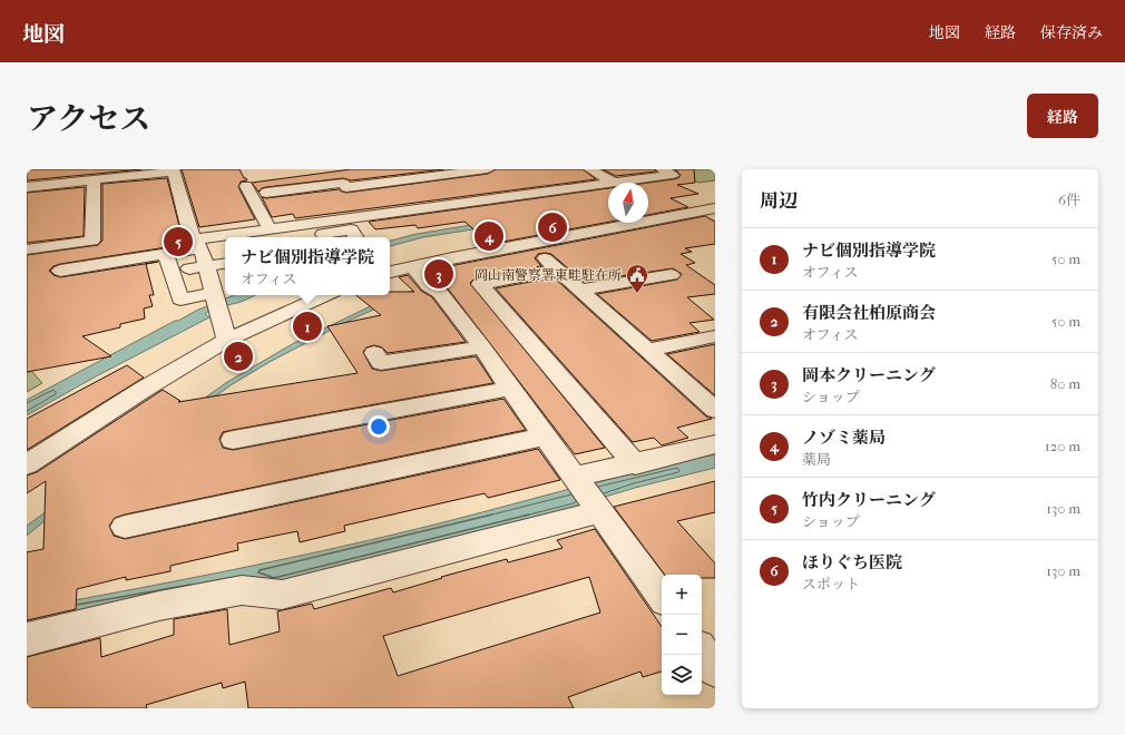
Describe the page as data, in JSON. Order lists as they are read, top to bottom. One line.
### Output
{"places":{"public building":["岡山南警察署東畦駐在所"]},"north":"top","page":{"header":"地図","nav":["地図","経路","保存済み"],"title":"アクセス","buttons":"経路","heading":["周辺","6件"],"pins":["6","4","5","3","1","2"],"list":[{"mark":"1","name":"ナビ個別指導学院","note":"オフィス","value":"50 m"},{"mark":"2","name":"有限会社柏原商会","note":"オフィス","value":"50 m"},{"mark":"3","name":"岡本クリーニング","note":"ショップ","value":"80 m"},{"mark":"4","name":"ノゾミ薬局","note":"薬局","value":"120 m"},{"mark":"5","name":"竹内クリーニング","note":"ショップ","value":"130 m"},{"mark":"6","name":"ほりぐち医院","note":"スポット","value":"130 m"}],"popup":["ナビ個別指導学院","オフィス"],"map_buttons":["+","−"]}}
